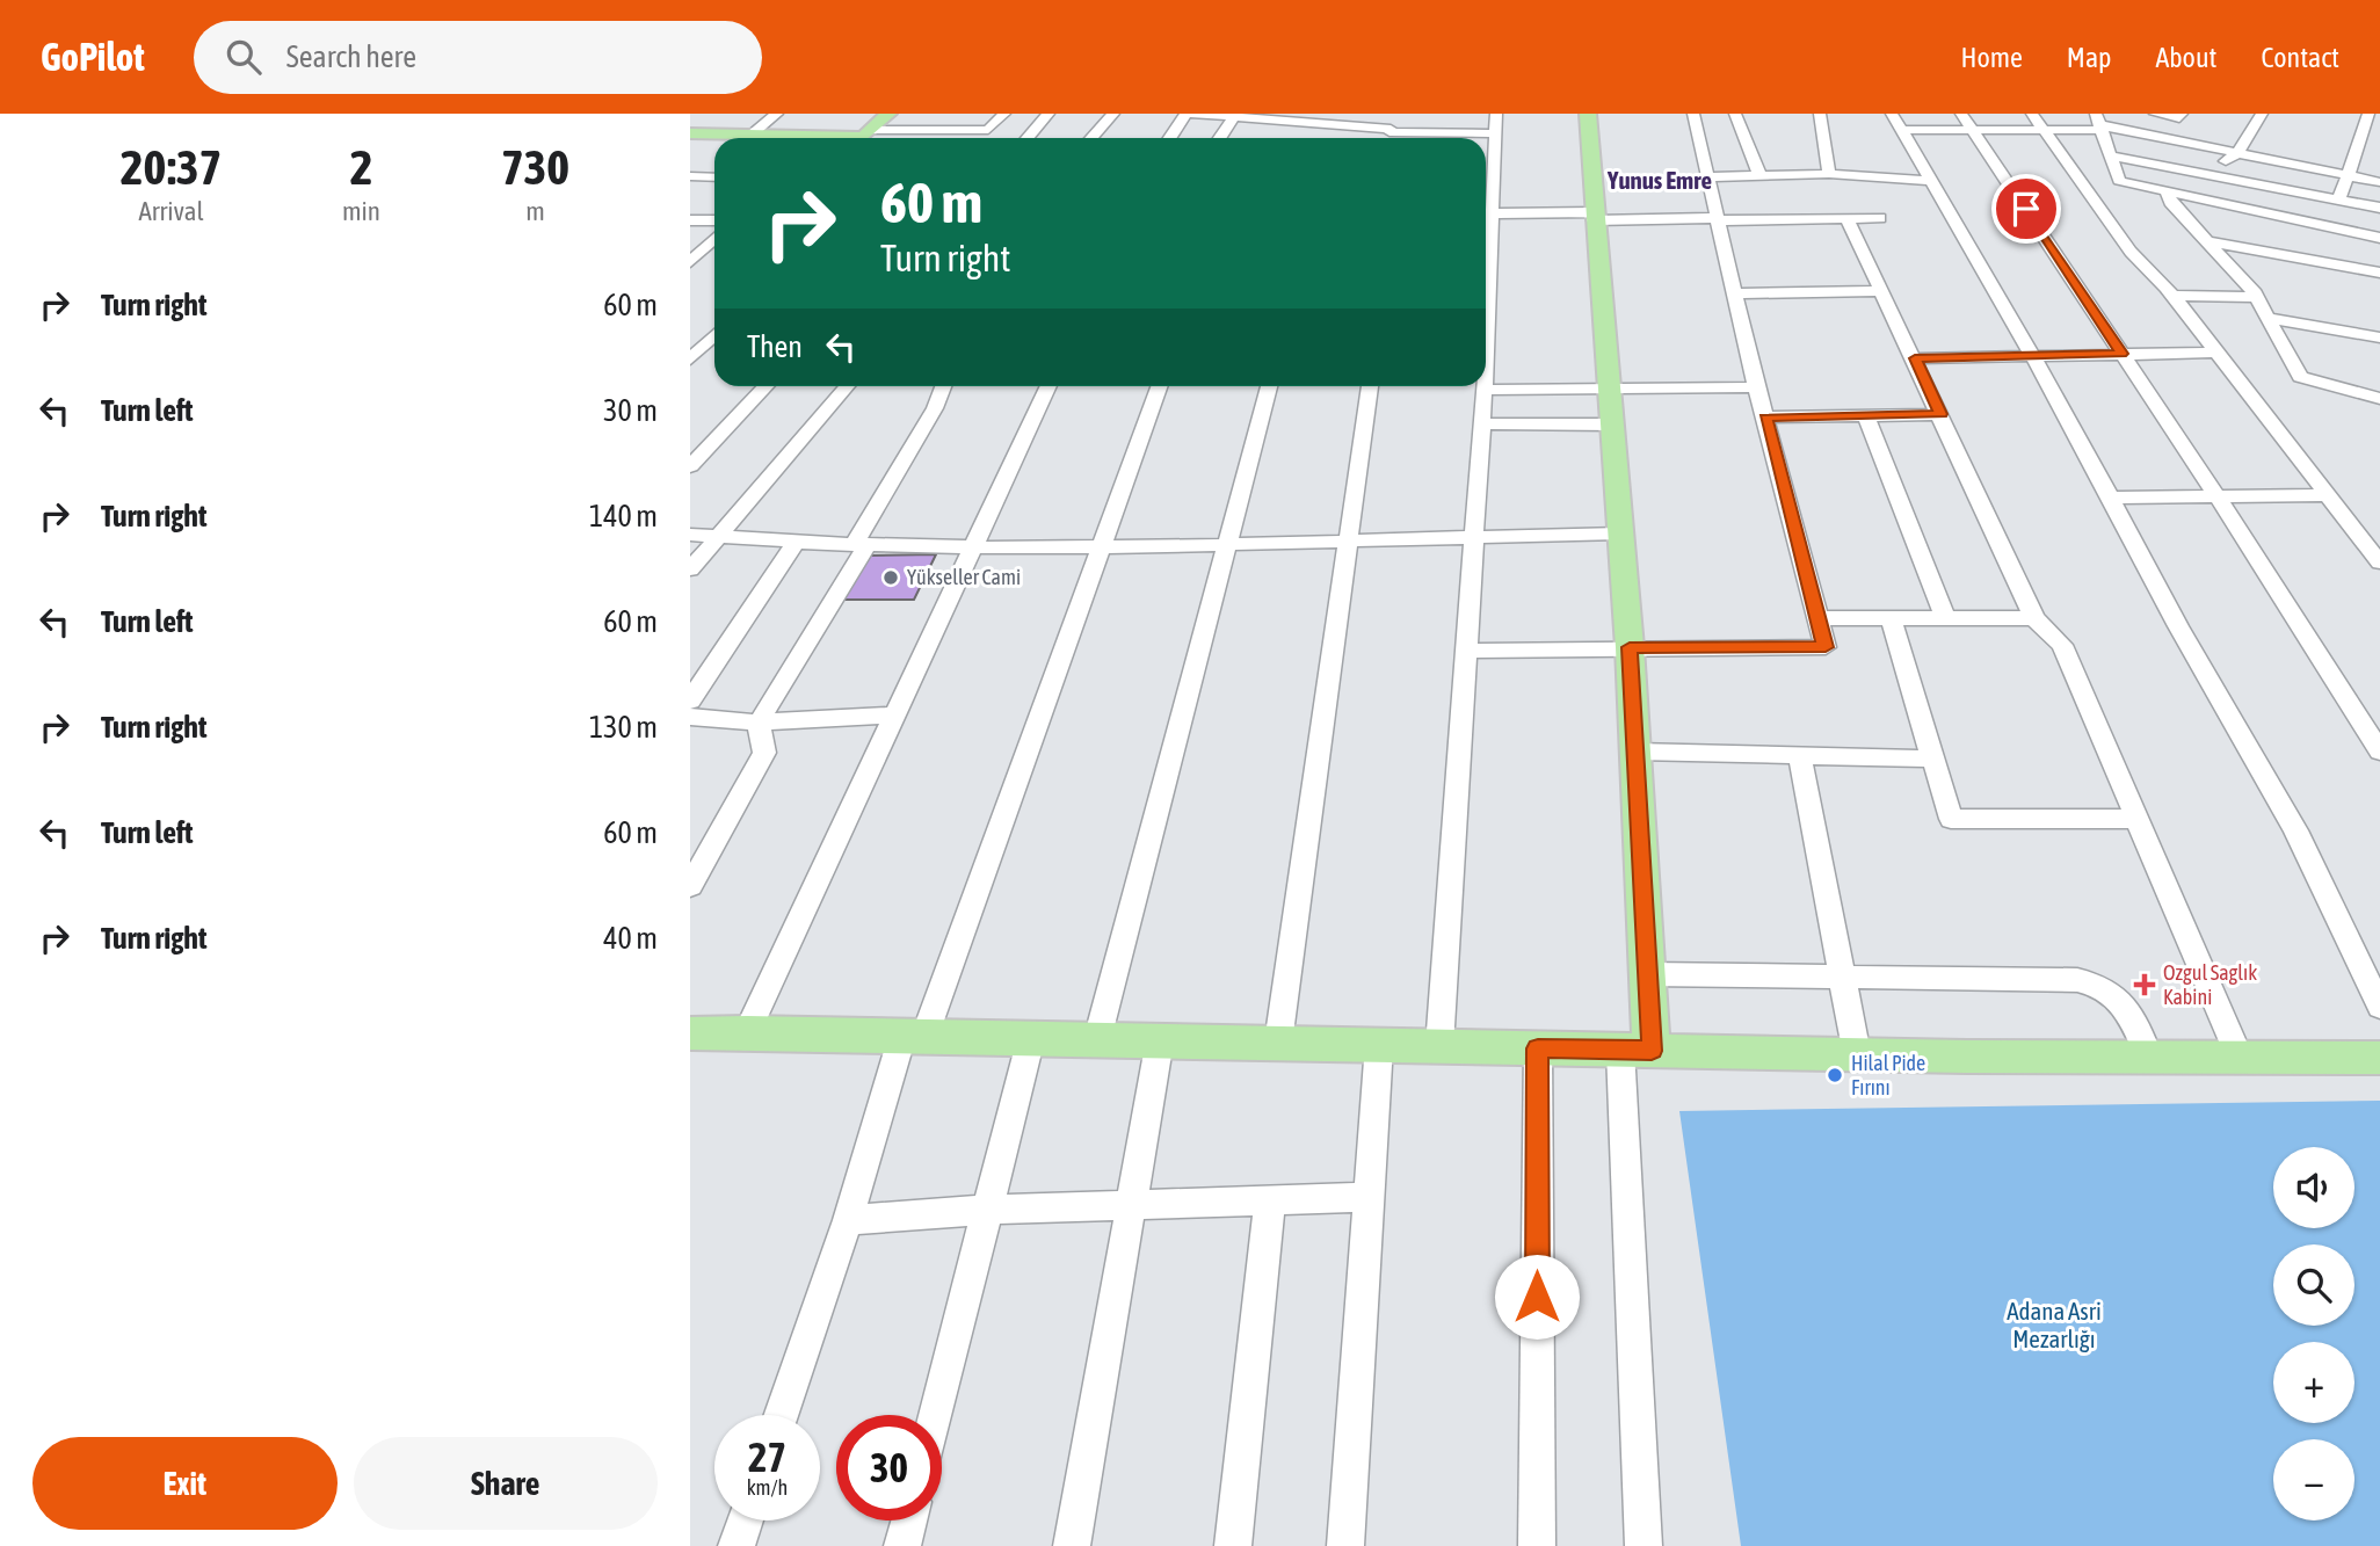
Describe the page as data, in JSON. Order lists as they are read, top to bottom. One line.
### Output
{"districts":["Yunus Emre"],"parks":["Adana Asri Mezarlığı"],"places":{"other":["Yükseller Cami","Hilal Pide Fırını"],"health":["Ozgul Saglık Kabini"]},"page":{"header":"GoPilot","search":"Search here","nav":["Home","Map","About","Contact"],"eta":["20:37","Arrival","2","min","730","m"],"turn":["60 m","Turn right"],"list":[{"name":"Turn right","value":"60 m"},{"name":"Turn left","value":"30 m"},{"name":"Turn right","value":"140 m"},{"name":"Turn left","value":"60 m"},{"name":"Turn right","value":"130 m"},{"name":"Turn left","value":"60 m"},{"name":"Turn right","value":"40 m"}],"then":"Then","map_buttons":["+","−"],"speed":"27 km/h","limit":"30","buttons":["Exit","Share"]}}
